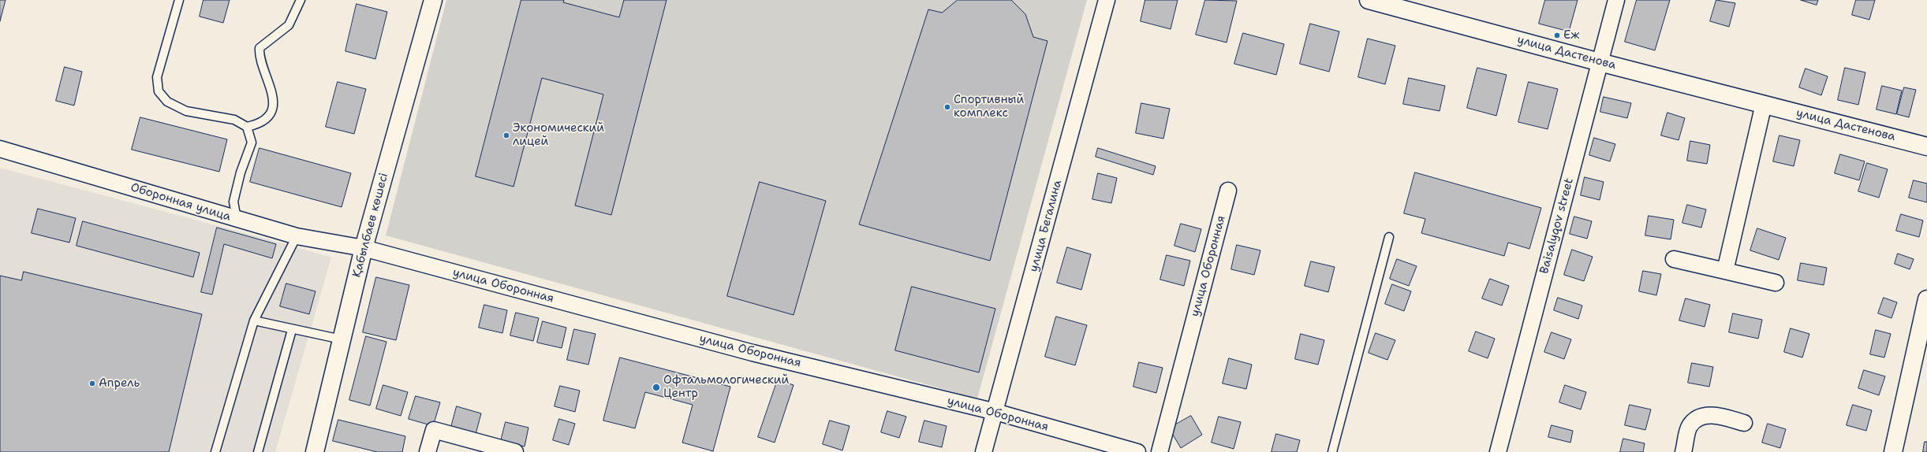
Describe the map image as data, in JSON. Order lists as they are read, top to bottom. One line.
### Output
{"streets":{"street":["улица Дастенова","Оборонная улица","Қабылбаев көшесі","улица Бегалина","Baisalyqov street","улица Оборонная"]},"crossings":[["улица Дастенова","Baisalyqov street"],["Оборонная улица","Қабылбаев көшесі"],["Оборонная улица","улица Оборонная"],["Қабылбаев көшесі","улица Оборонная"],["улица Бегалина","улица Оборонная"]],"places":["Еж","Спортивный комплекс","Экономический лицей","Апрель","Офтальмологический Центр"]}
